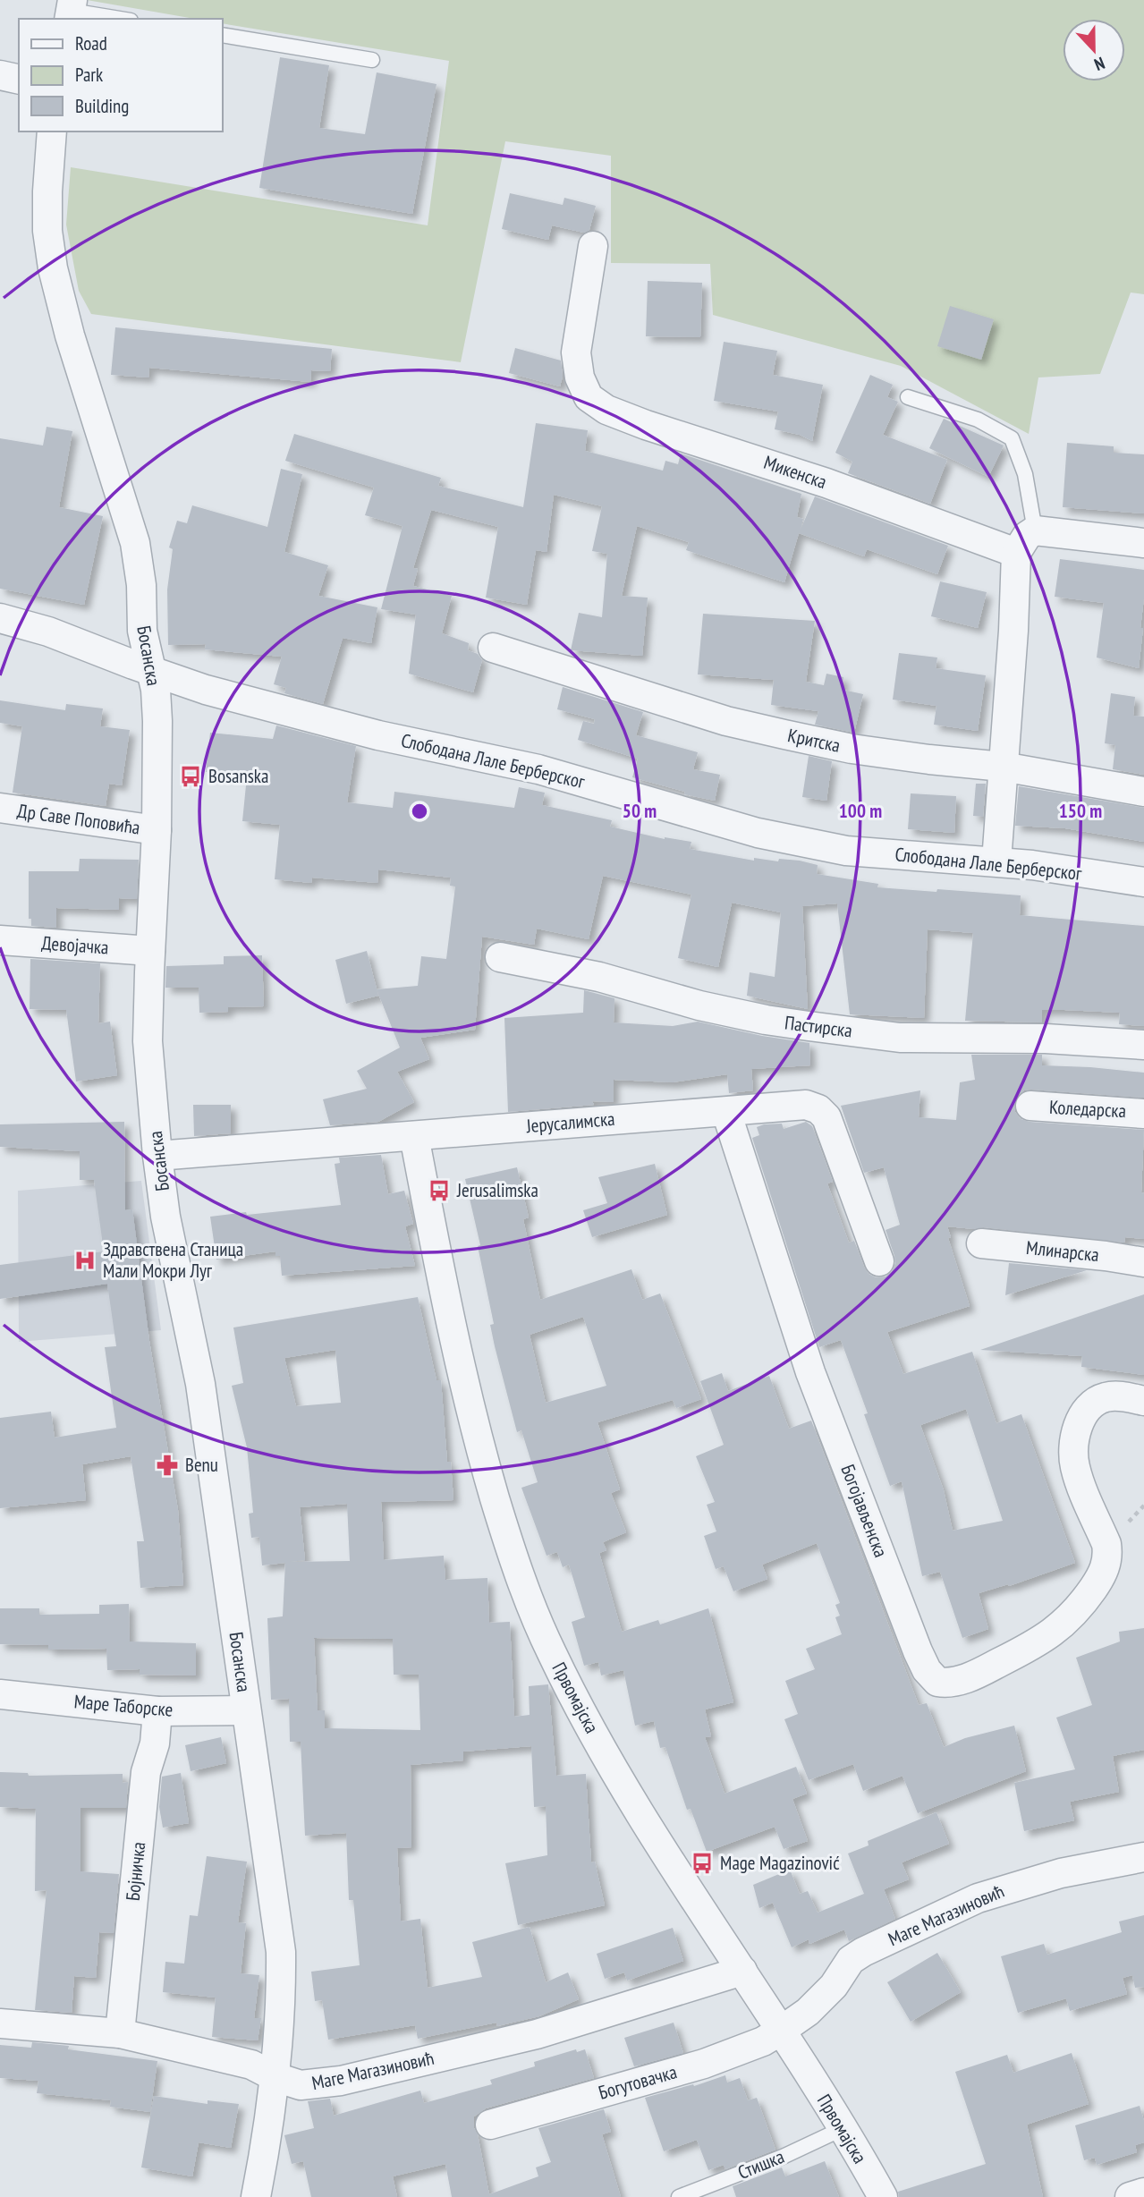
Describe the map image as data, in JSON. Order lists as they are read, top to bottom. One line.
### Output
{"streets":{"street":["Микенска","Босанска","Критска","Слободана Лале Берберског","Др Саве Поповића","Девојачка","Пастирска","Коледарска","Јерусалимска","Млинарска","Богојављенска","Првомајска","Маре Таборске","Бојничка","Маге Магазиновић","Богутовачка"],"lane":["Стишка"]},"crossings":[["Босанска","Слободана Лале Берберског"],["Босанска","Др Саве Поповића"],["Босанска","Девојачка"],["Босанска","Јерусалимска"],["Босанска","Маре Таборске"],["Босанска","Маге Магазиновић"],["Јерусалимска","Богојављенска"],["Јерусалимска","Првомајска"],["Првомајска","Маге Магазиновић"],["Првомајска","Богутовачка"],["Првомајска","Стишка"],["Маре Таборске","Бојничка"],["Бојничка","Маге Магазиновић"],["Маге Магазиновић","Богутовачка"]],"places":{"bus stop":["Bosanska","Jerusalimska","Mage Magazinović"],"hospital":["Здравствена Станица Мали Мокри Луг"],"pharmacy":["Benu"]},"legend":["Road","Park","Building"],"north":"bottom","rings":["50 m","100 m","150 m"]}
